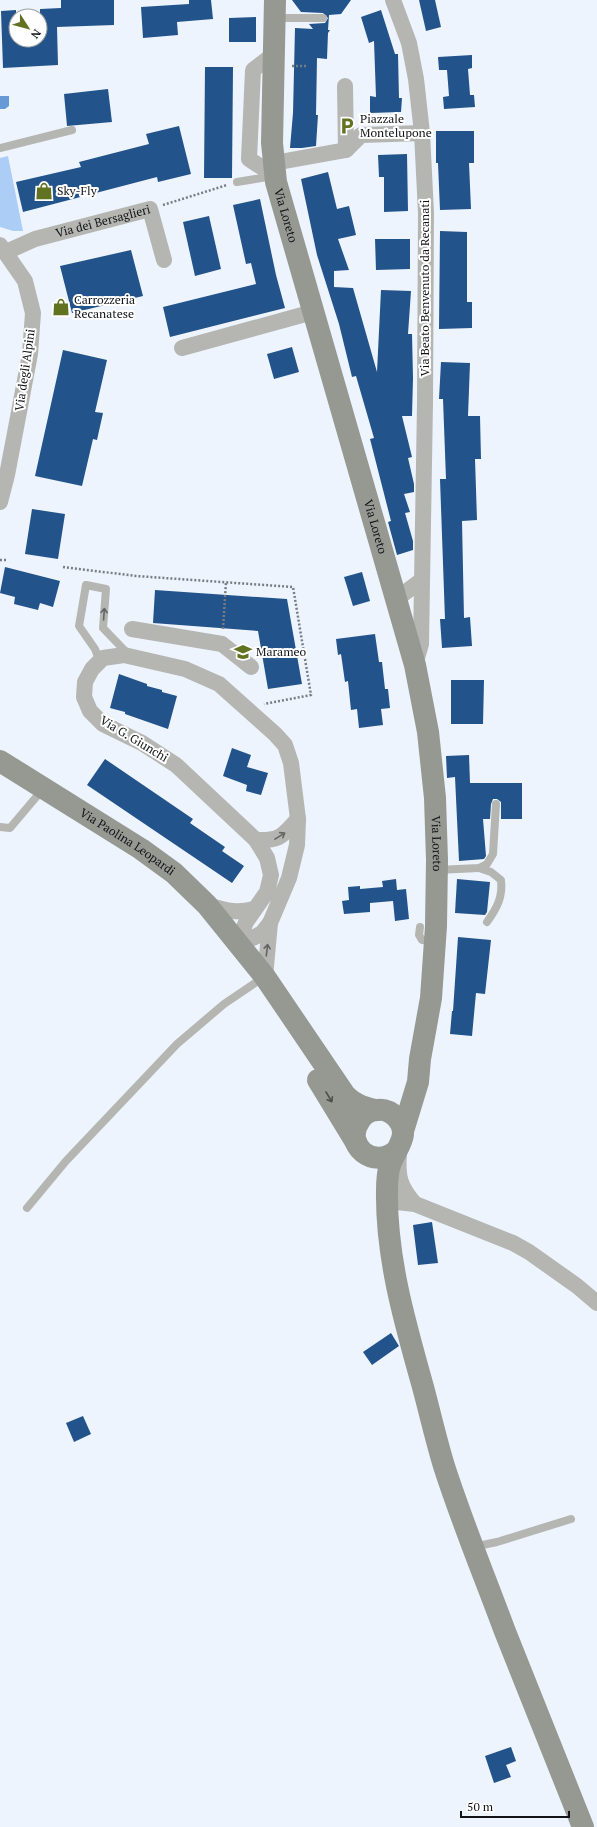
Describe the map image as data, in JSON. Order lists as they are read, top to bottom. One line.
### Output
{"streets":{"main road":["Via Loreto","Via Paolina Leopardi"],"street":["Via dei Bersaglieri","Via Beato Benvenuto da Recanati","Via degli Alpini","Via G. Giunchi"]},"crossings":[["Via Loreto","Via Beato Benvenuto da Recanati"],["Via Loreto","Via Paolina Leopardi"],["Via dei Bersaglieri","Via degli Alpini"],["Via G. Giunchi","Via Paolina Leopardi"]],"places":{"parking":["Piazzale Montelupone"],"shop":["Sky-Fly","Carrozzeria Recanatese"],"school or university":["Marameo"]},"scale_bar":"50 m","north":"bottom right"}
